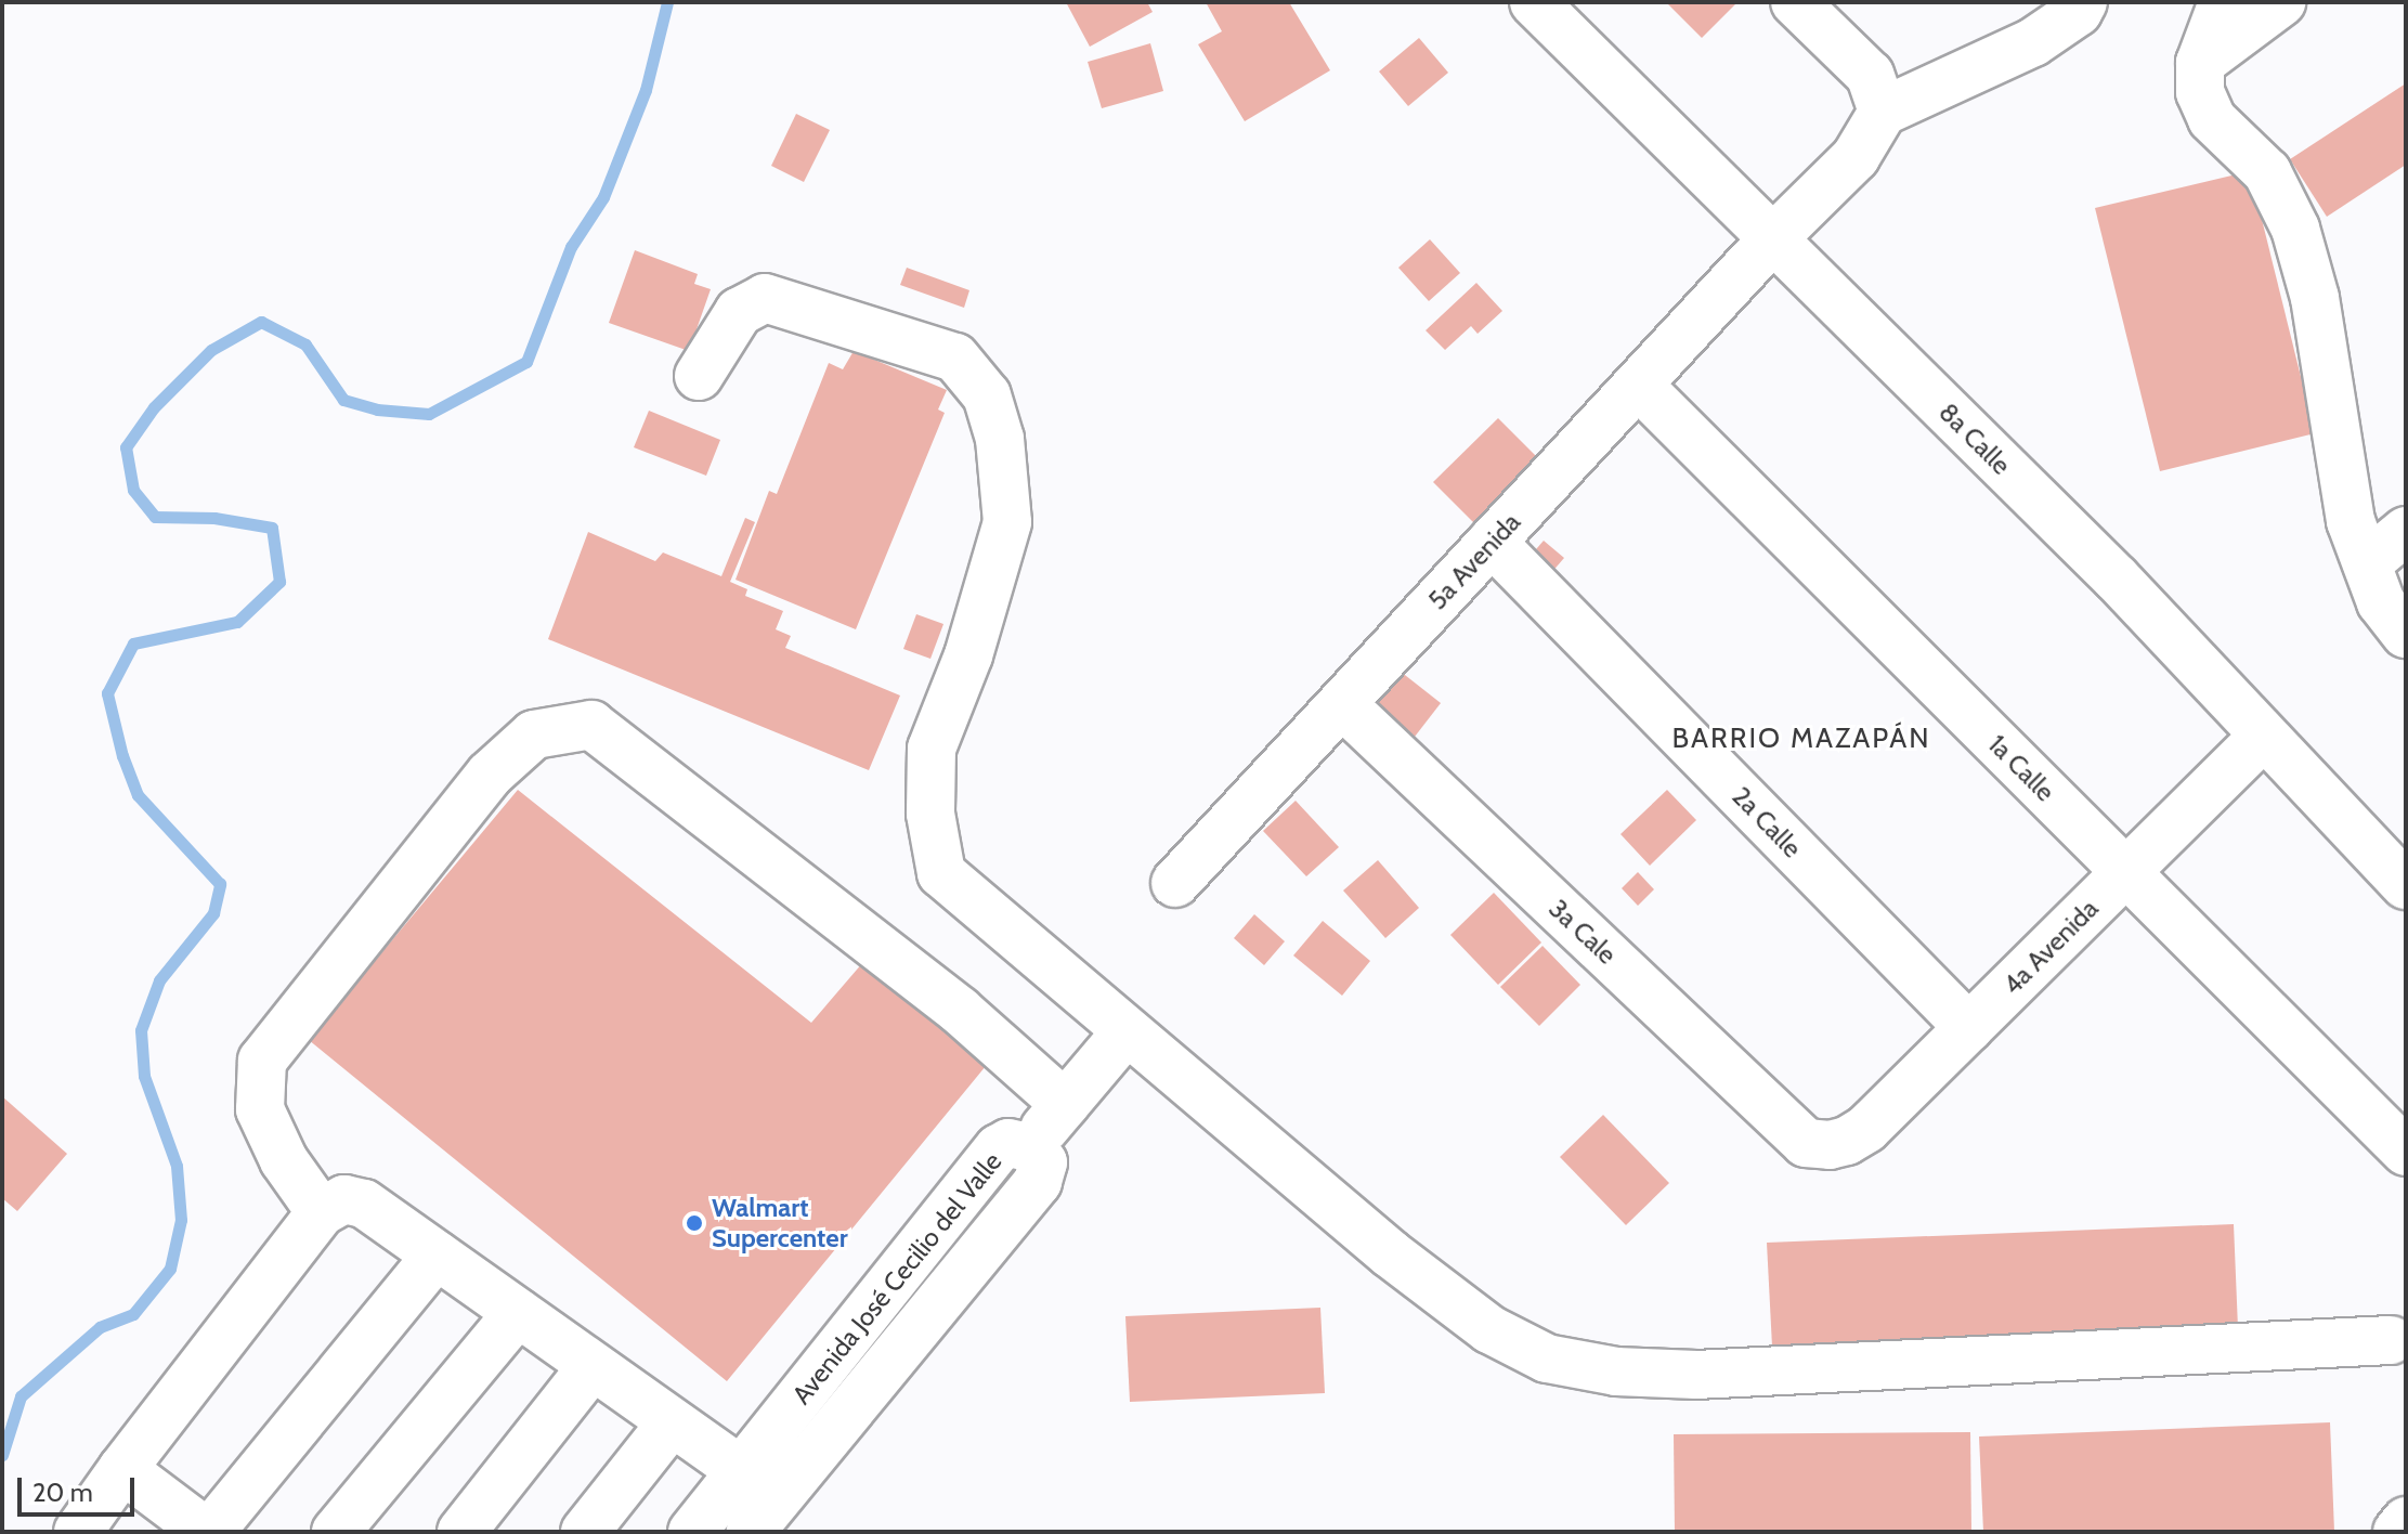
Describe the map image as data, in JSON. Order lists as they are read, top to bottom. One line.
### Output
{"streets":{"street":["8a Calle","5a Avenida","1a Calle","2a Calle","3a Cale","4a Avenida","Avenida José Cecilio del Valle"]},"crossings":[["8a Calle","5a Avenida"],["8a Calle","4a Avenida"],["5a Avenida","1a Calle"],["5a Avenida","2a Calle"],["5a Avenida","3a Cale"],["1a Calle","4a Avenida"],["2a Calle","4a Avenida"],["3a Cale","4a Avenida"]],"districts":["BARRIO MAZAPÁN"],"places":["Walmart Supercenter"],"scale_bar":"20 m"}
